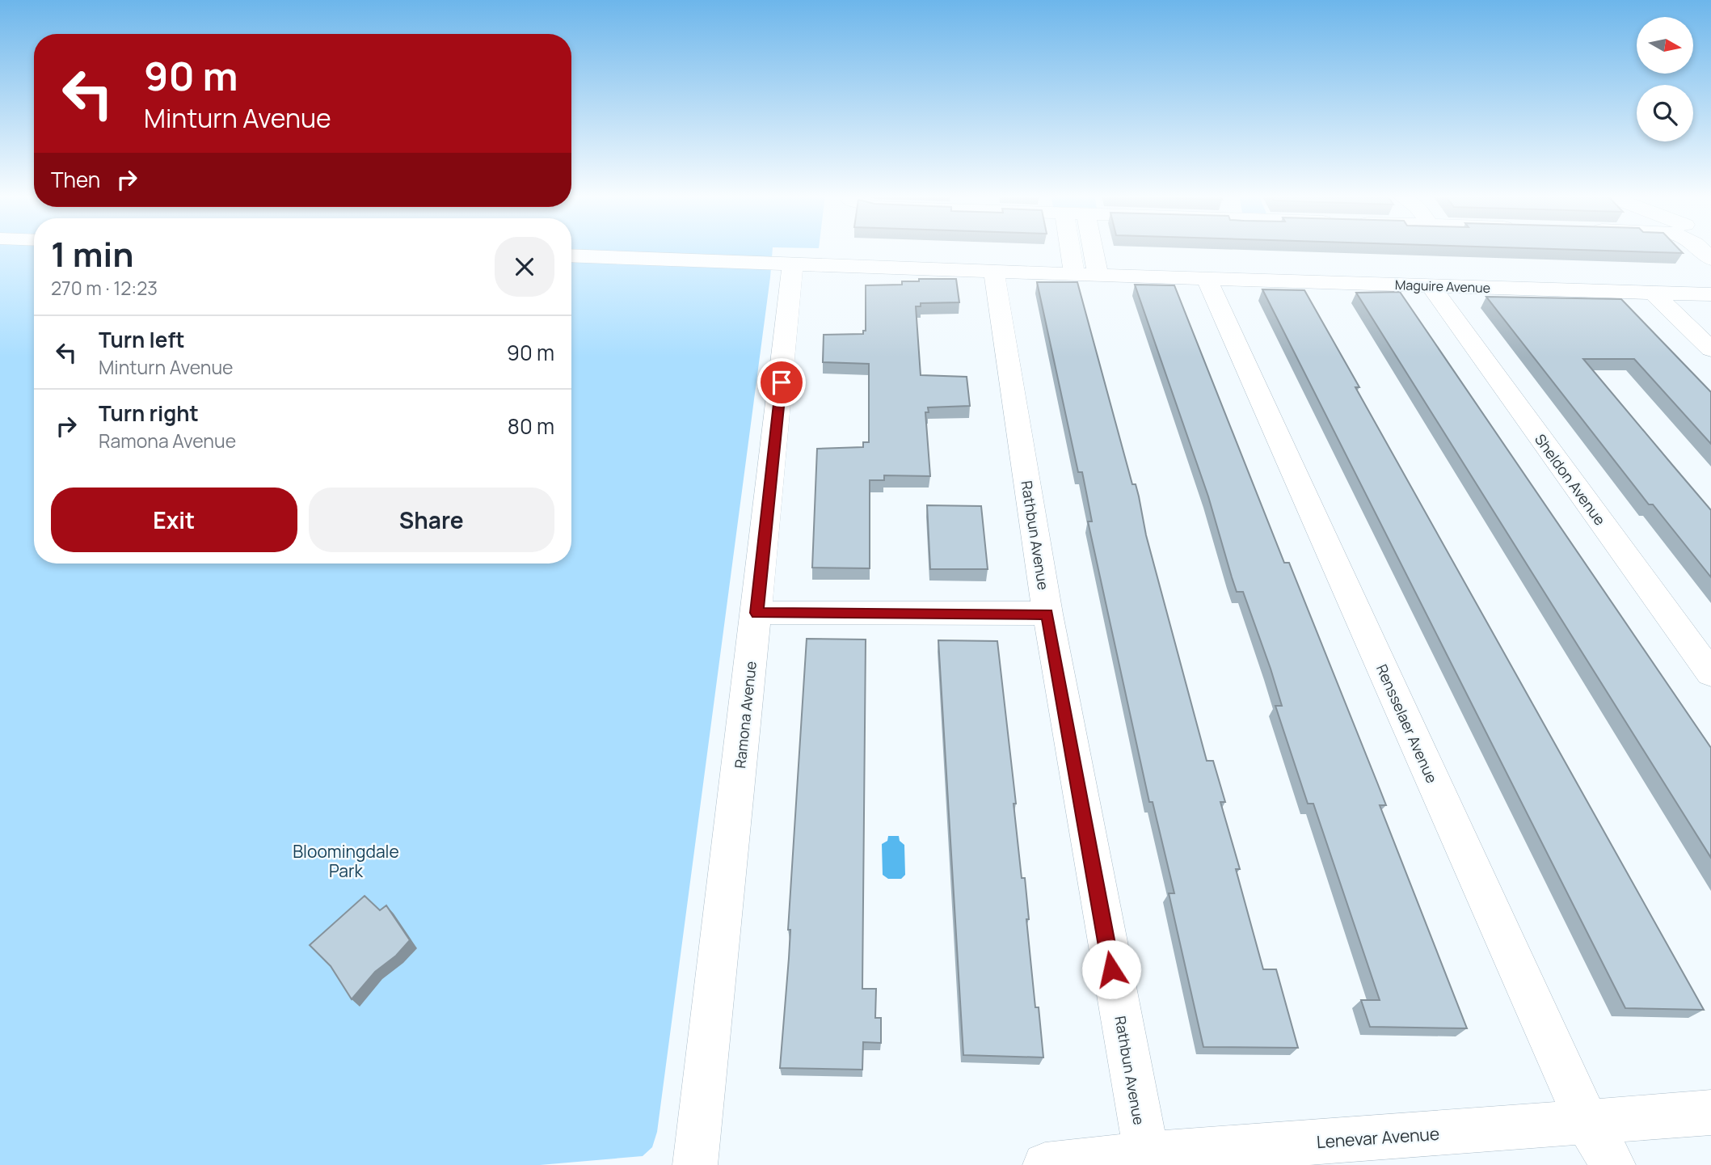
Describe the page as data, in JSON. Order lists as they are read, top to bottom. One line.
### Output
{"streets":{"street":["Maguire Avenue","Sheldon Avenue","Rathbun Avenue","Ramona Avenue","Rensselaer Avenue","Lenevar Avenue"]},"crossings":[["Maguire Avenue","Sheldon Avenue"],["Maguire Avenue","Rathbun Avenue"],["Maguire Avenue","Ramona Avenue"],["Maguire Avenue","Rensselaer Avenue"],["Rathbun Avenue","Lenevar Avenue"],["Rensselaer Avenue","Lenevar Avenue"]],"parks":["Bloomingdale Park"],"north":"right","page":{"turn":["90 m","Minturn Avenue"],"then":"Then","heading":["1 min","270 m · 12:23"],"list":[{"name":"Turn left","note":"Minturn Avenue","value":"90 m"},{"name":"Turn right","note":"Ramona Avenue","value":"80 m"}],"buttons":["Exit","Share"]}}
